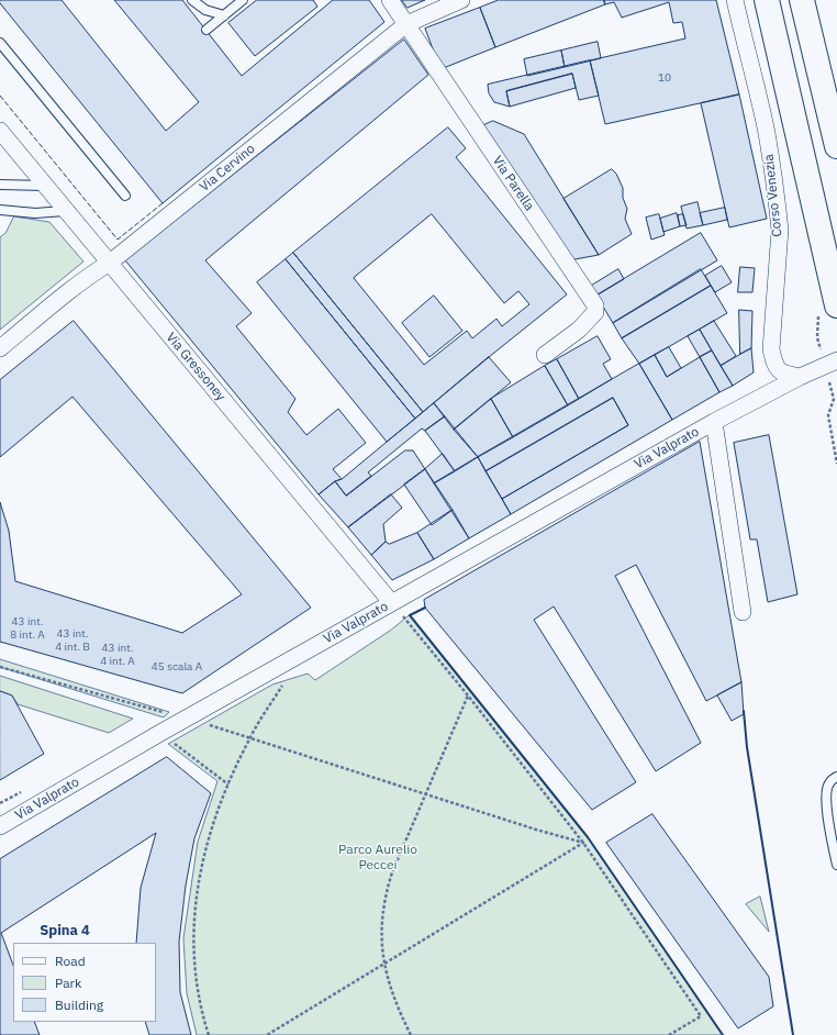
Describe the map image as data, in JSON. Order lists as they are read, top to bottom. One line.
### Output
{"streets":{"street":["Via Cervino","Via Parella","Corso Venezia","Via Gressoney","Via Valprato"]},"crossings":[["Via Cervino","Via Parella"],["Via Cervino","Via Gressoney"],["Corso Venezia","Via Valprato"],["Via Gressoney","Via Valprato"]],"districts":["Spina 4"],"parks":["Parco Aurelio Peccei"],"house_numbers":["10","43 int. 8 int. A","43 int. 4 int. B","43 int. 4 int. A","45 scala A"],"legend":["Road","Park","Building"]}
